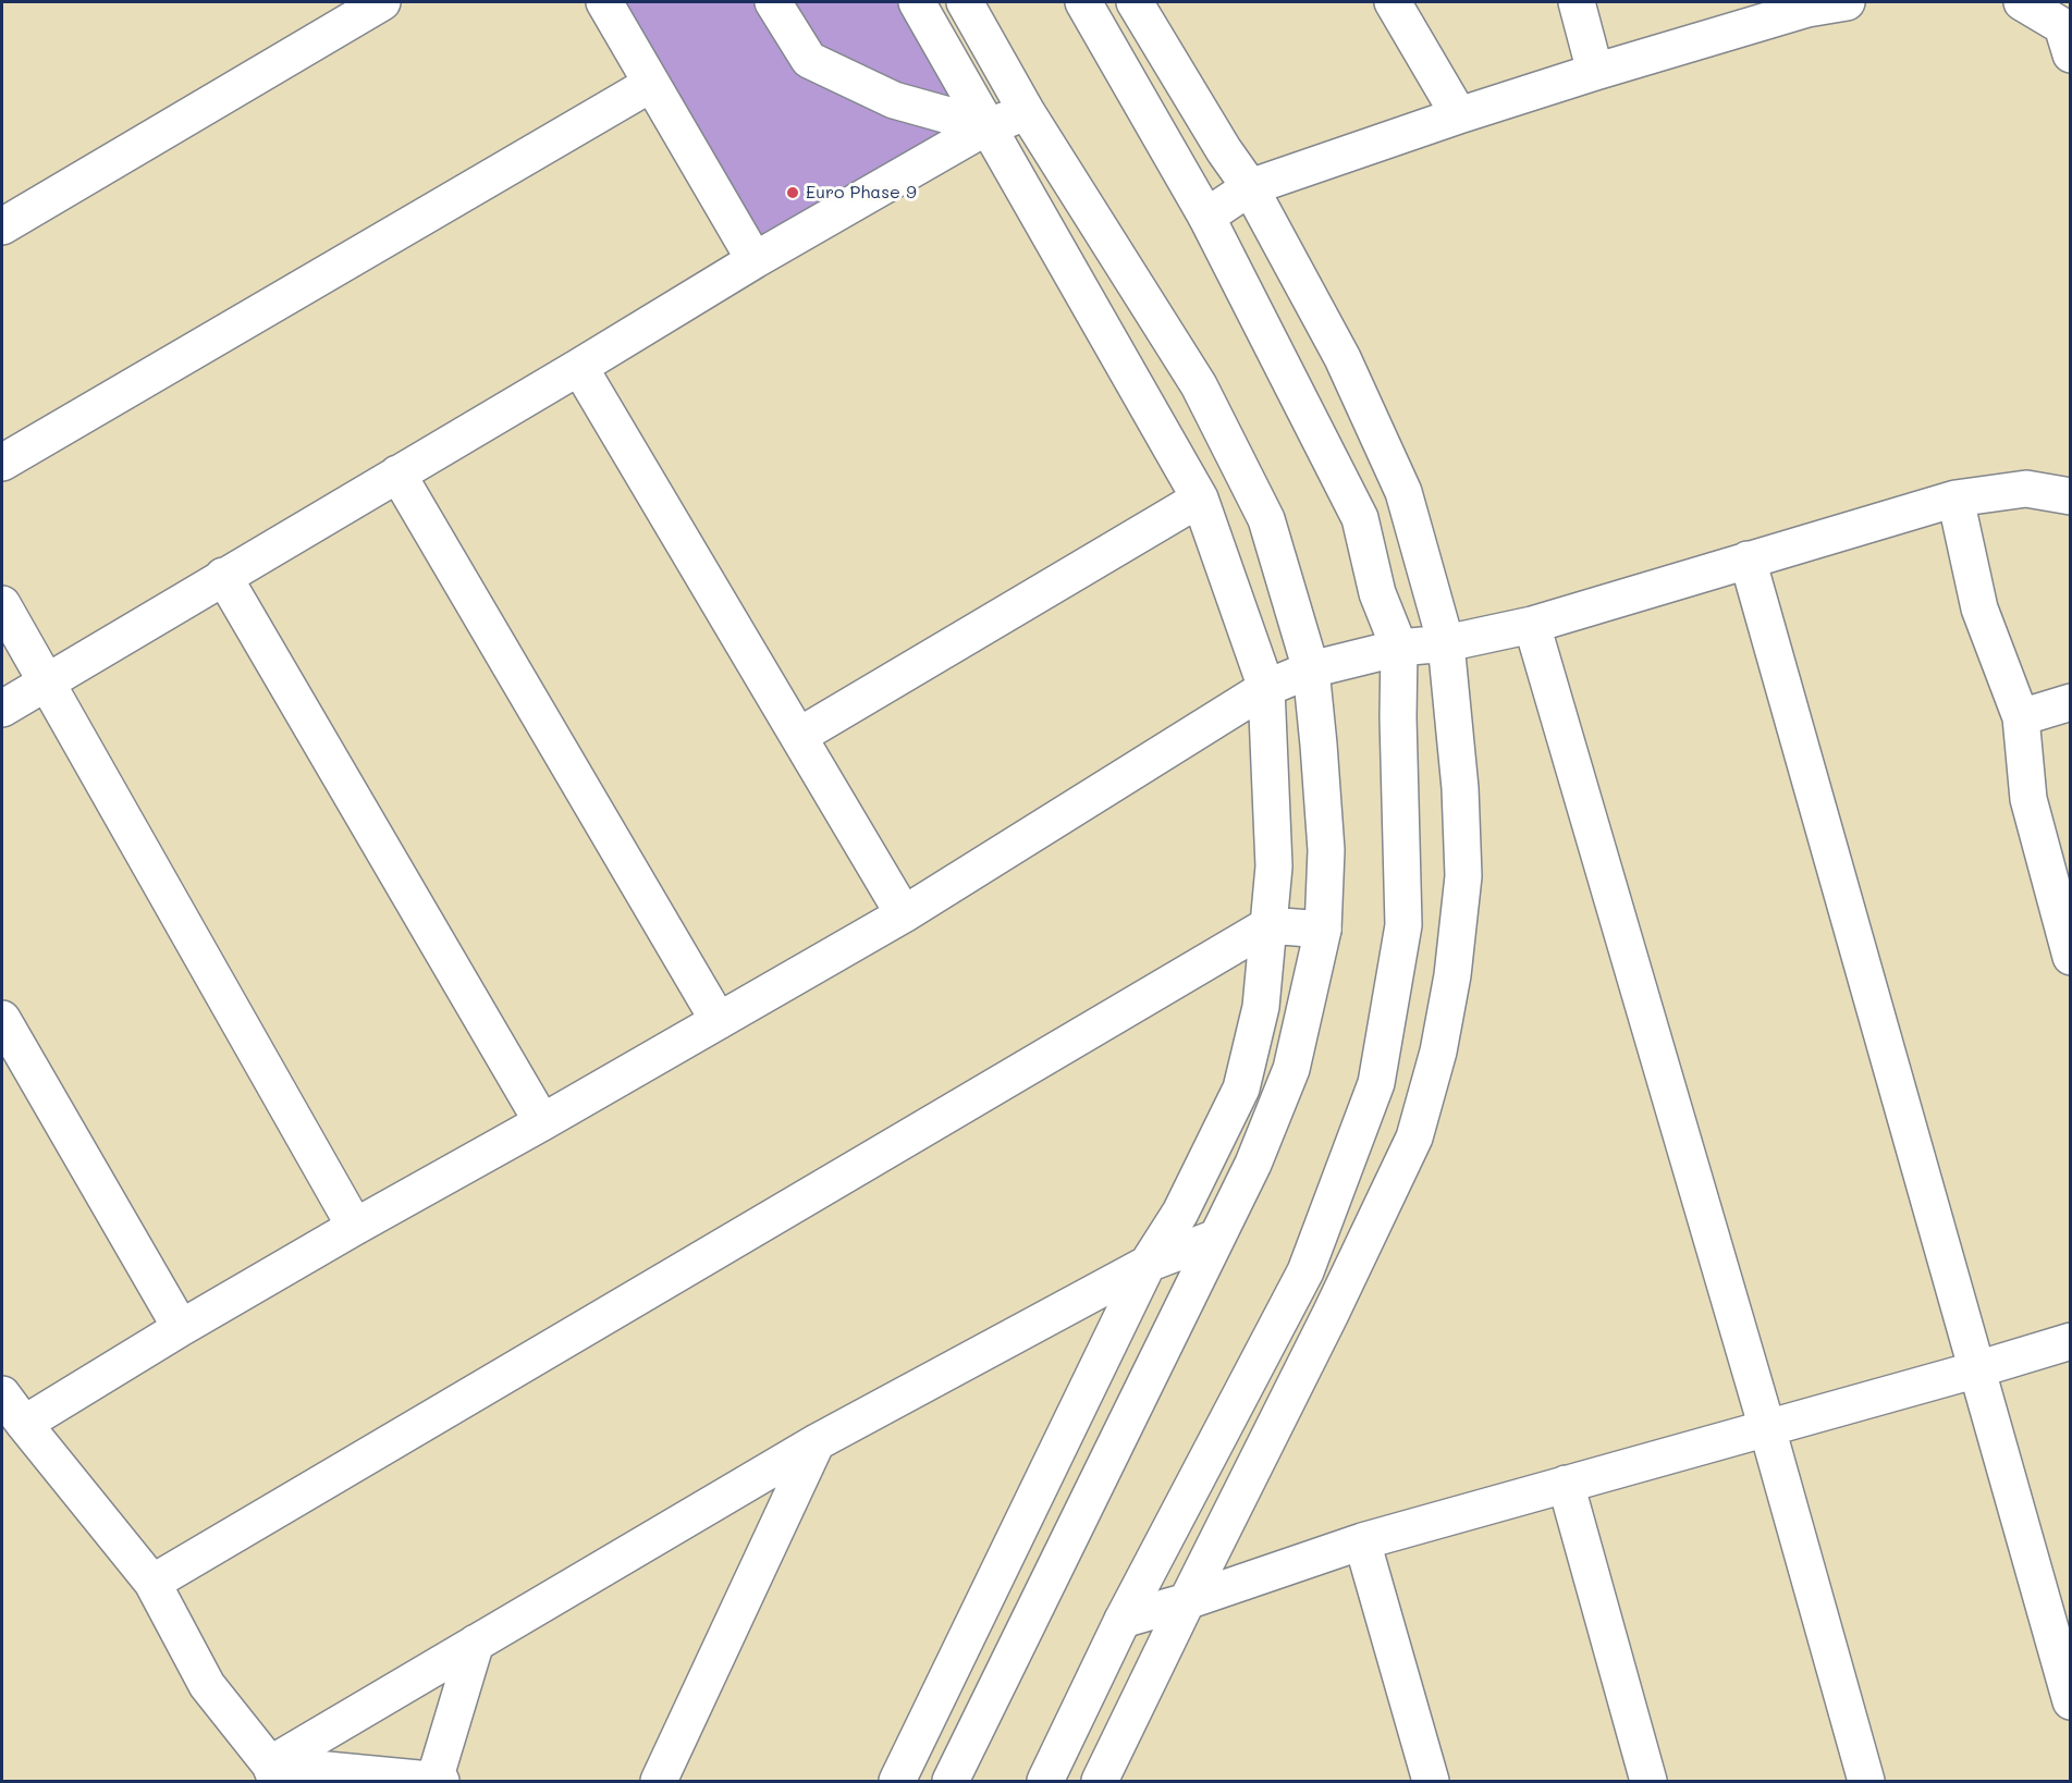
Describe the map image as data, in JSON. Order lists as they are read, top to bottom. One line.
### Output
{"places":["Euro Phase 9"]}
